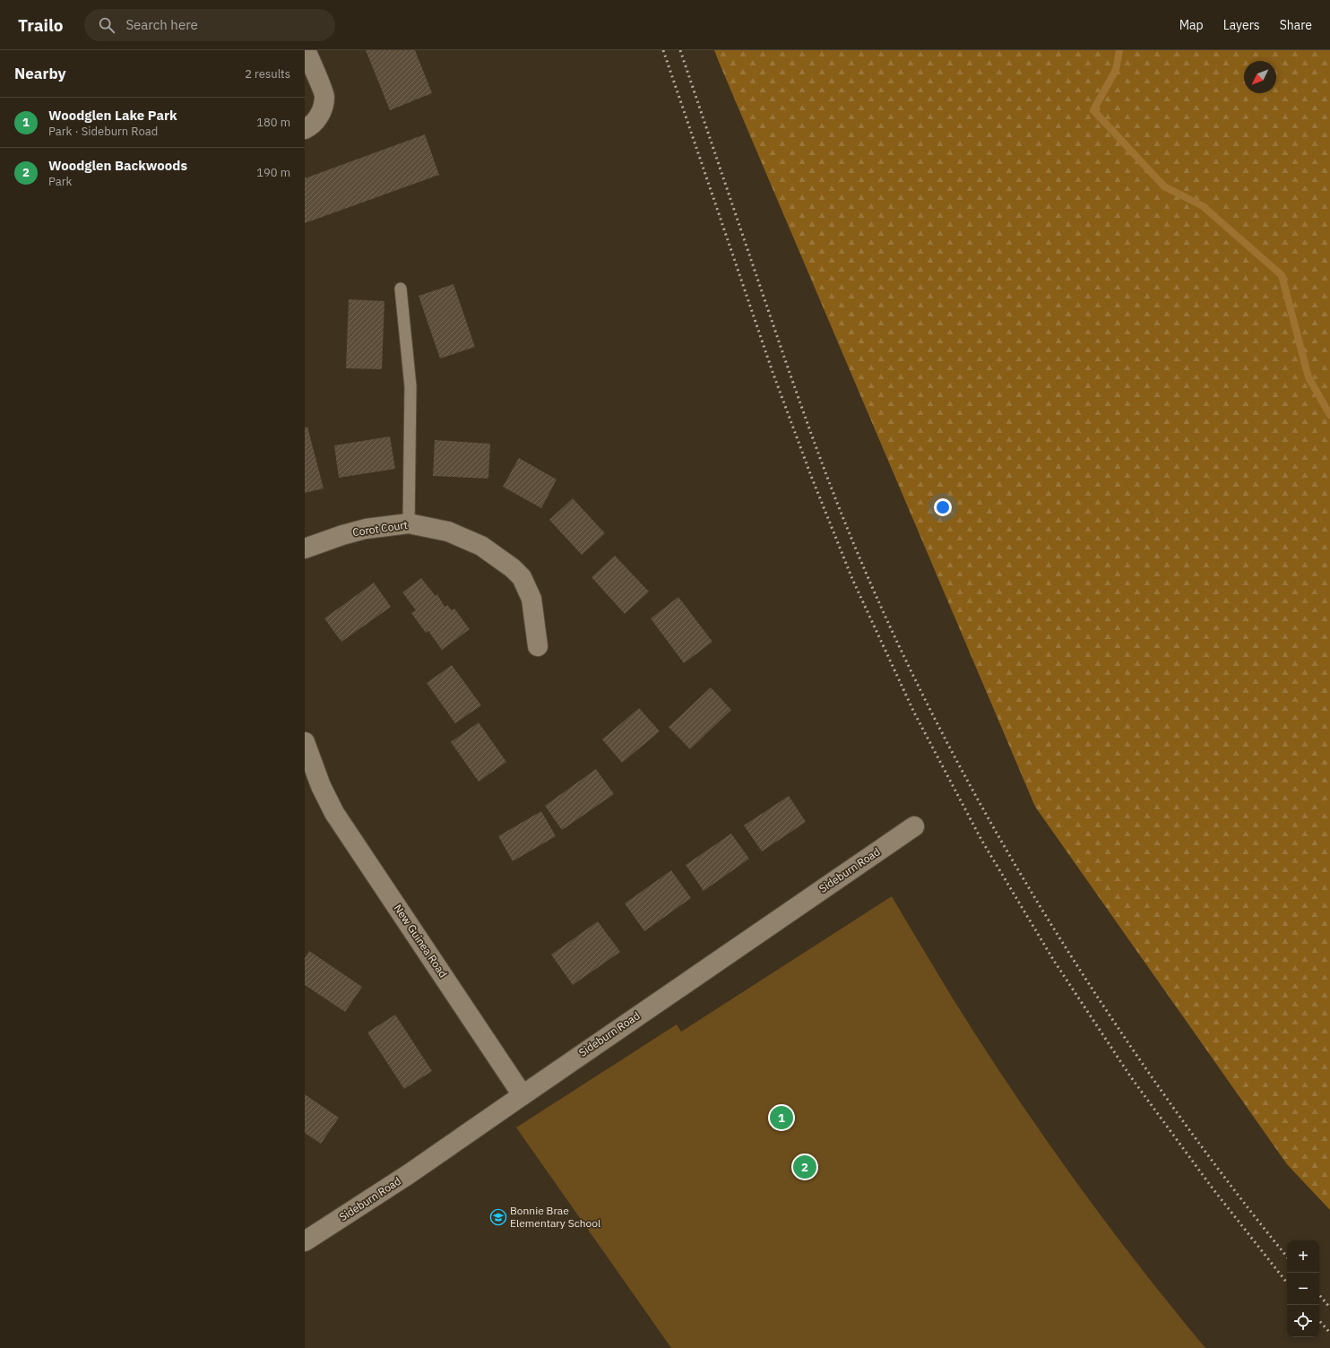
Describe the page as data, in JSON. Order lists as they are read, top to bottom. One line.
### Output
{"streets":{"street":["Corot Court","Sideburn Road","New Guinea Road"]},"crossings":[["Sideburn Road","New Guinea Road"]],"places":{"school or university":["Bonnie Brae Elementary School"]},"north":"bottom left","page":{"header":"Trailo","search":"Search here","nav":["Map","Layers","Share"],"heading":["Nearby","2 results"],"list":[{"mark":"1","name":"Woodglen Lake Park","note":"Park · Sideburn Road","value":"180 m"},{"mark":"2","name":"Woodglen Backwoods","note":"Park","value":"190 m"}],"pins":["1","2"],"map_buttons":["+","−"]}}
